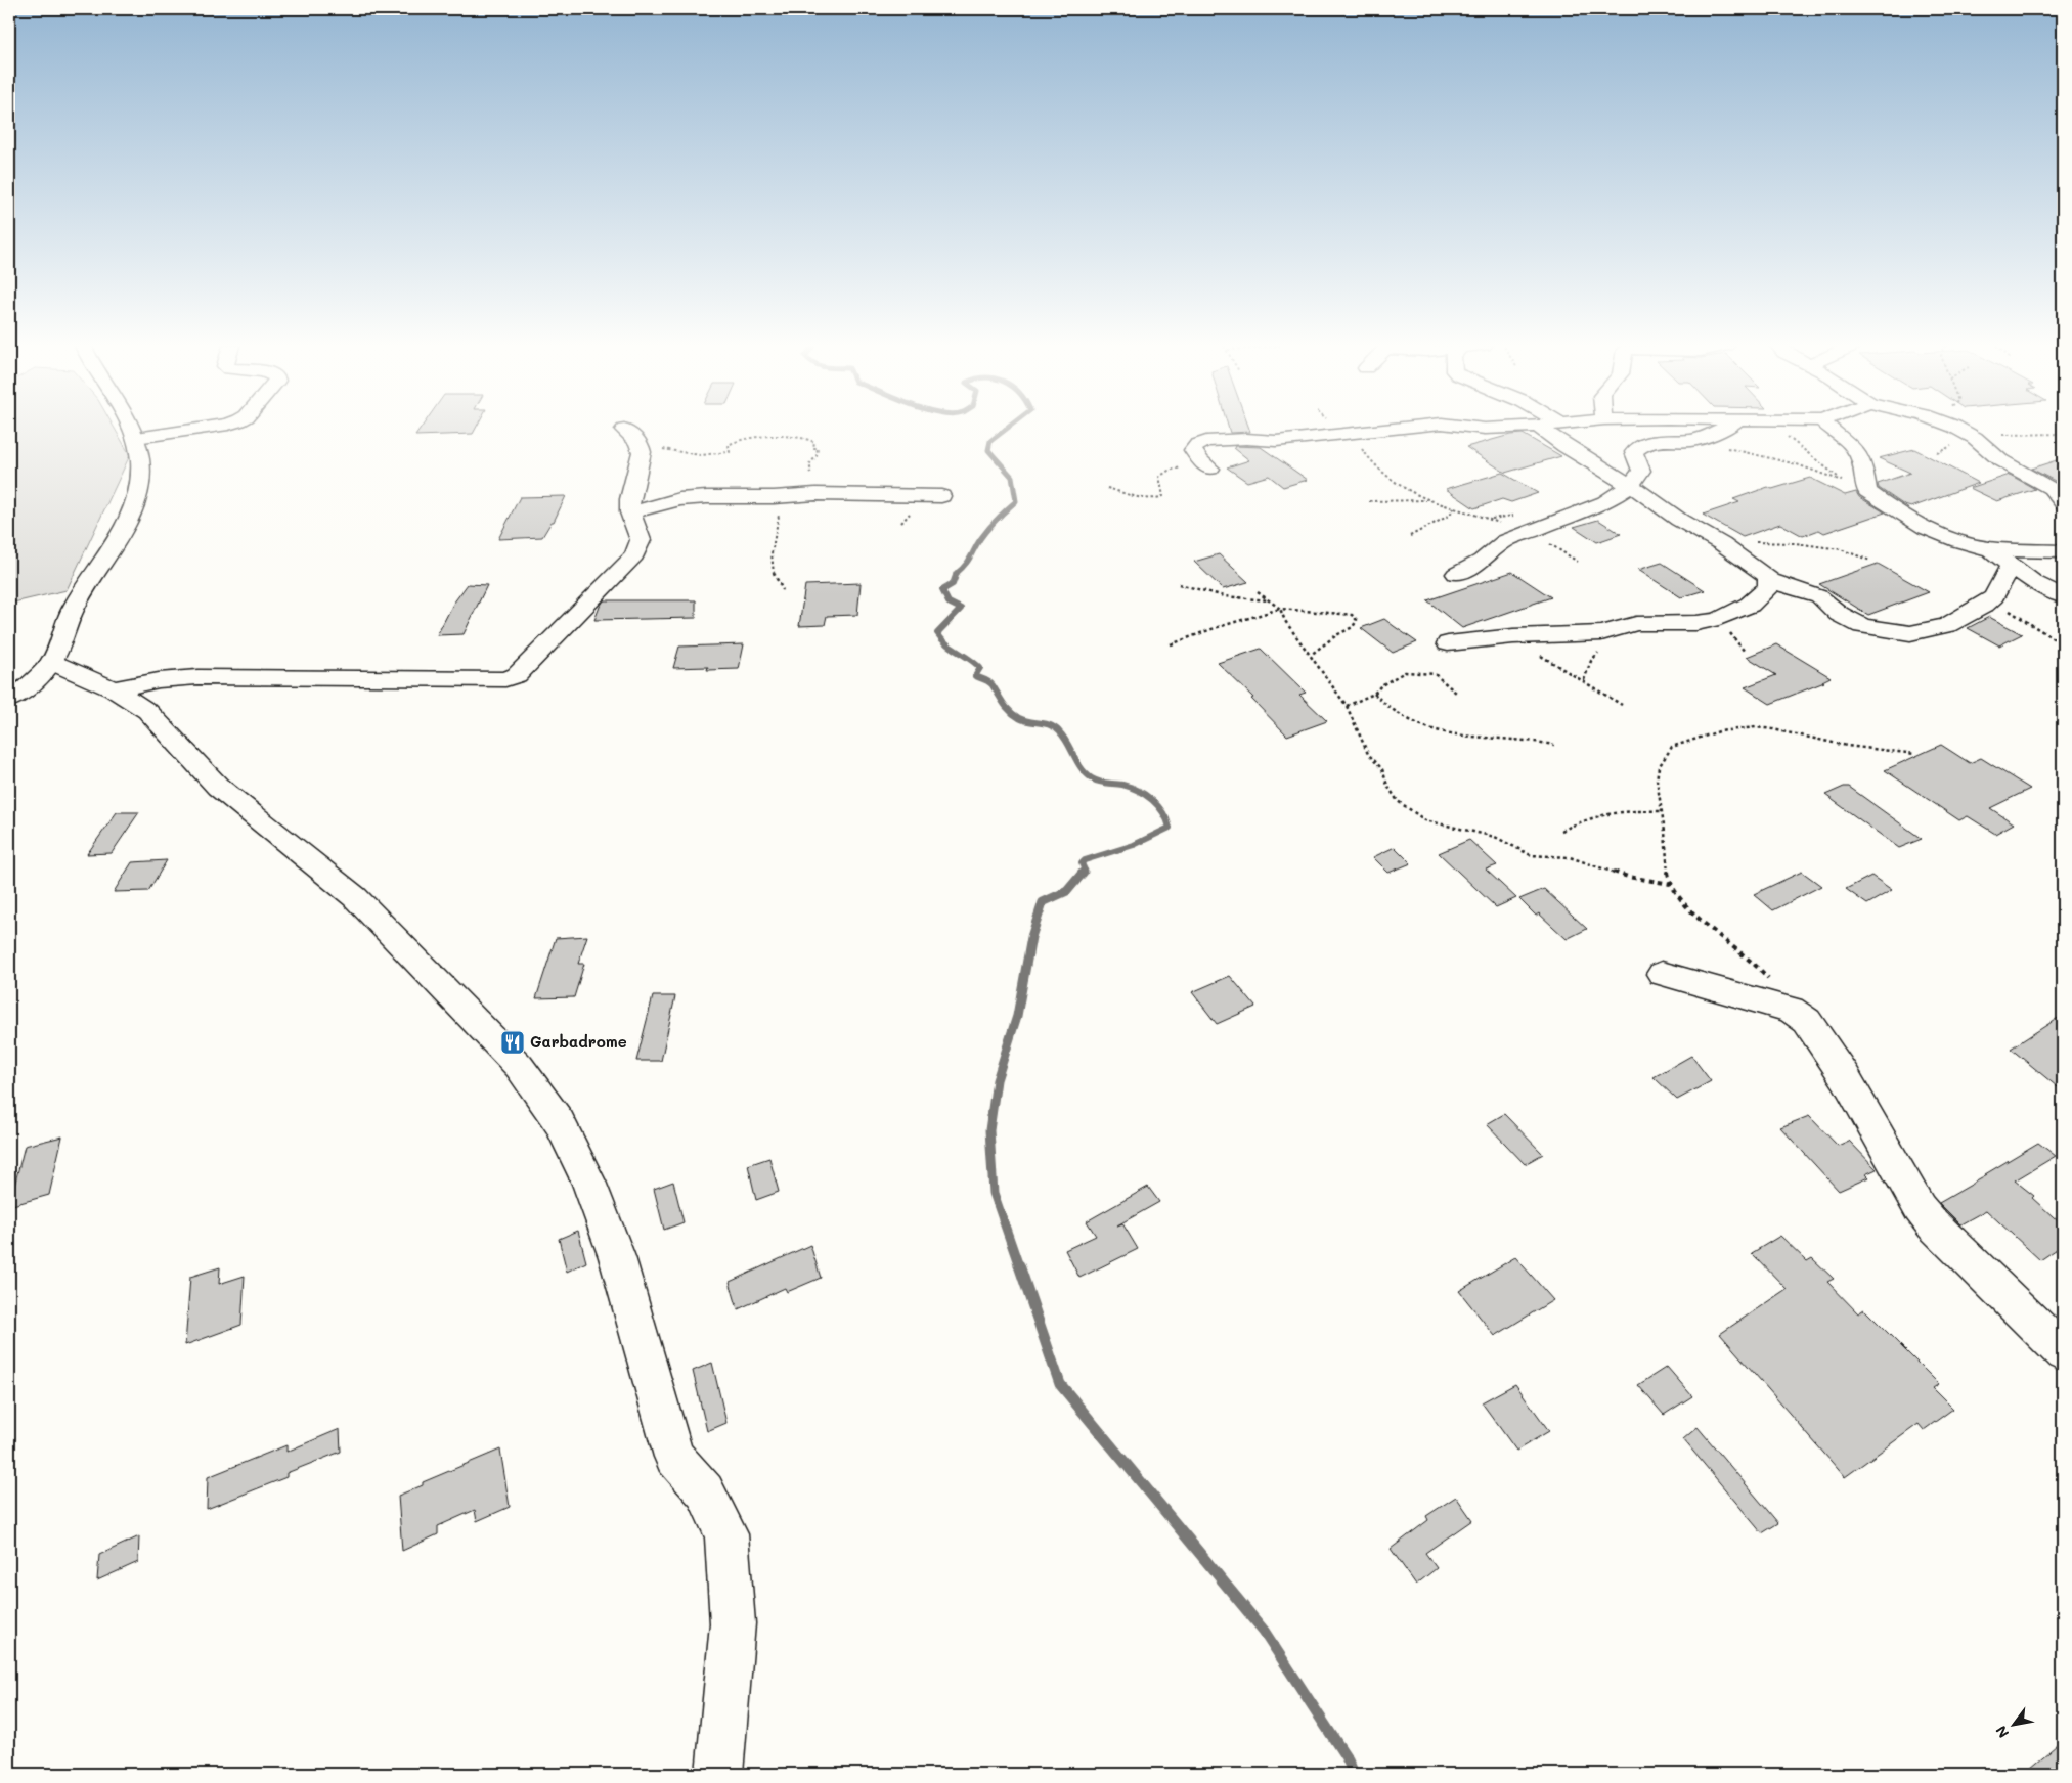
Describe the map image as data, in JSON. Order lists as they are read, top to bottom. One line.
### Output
{"places":{"restaurant":["Garbadrome"]},"north":"bottom left"}
